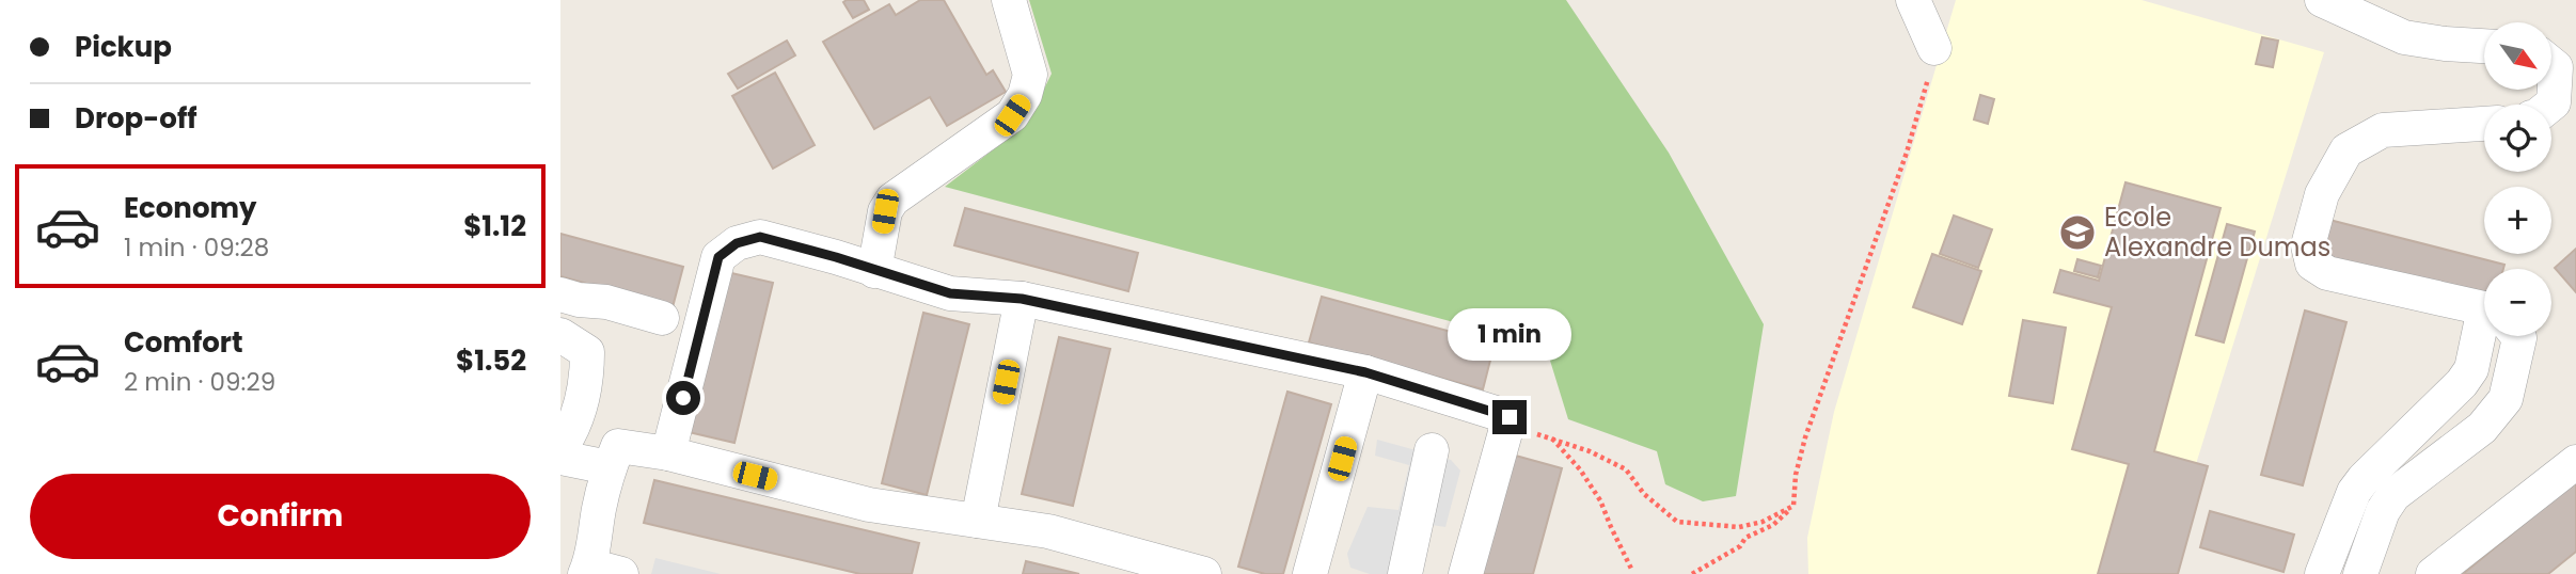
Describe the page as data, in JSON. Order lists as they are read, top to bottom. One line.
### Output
{"places":{"school or university":["Ecole Alexandre Dumas"]},"north":"bottom right","page":{"banner":["Pickup","Drop-off"],"map_buttons":["+","−"],"list":[{"name":"Economy","note":"1 min · 09:28","value":"$1.12"},{"name":"Comfort","note":"2 min · 09:29","value":"$1.52"}],"bubble":"1 min","buttons":"Confirm"}}
